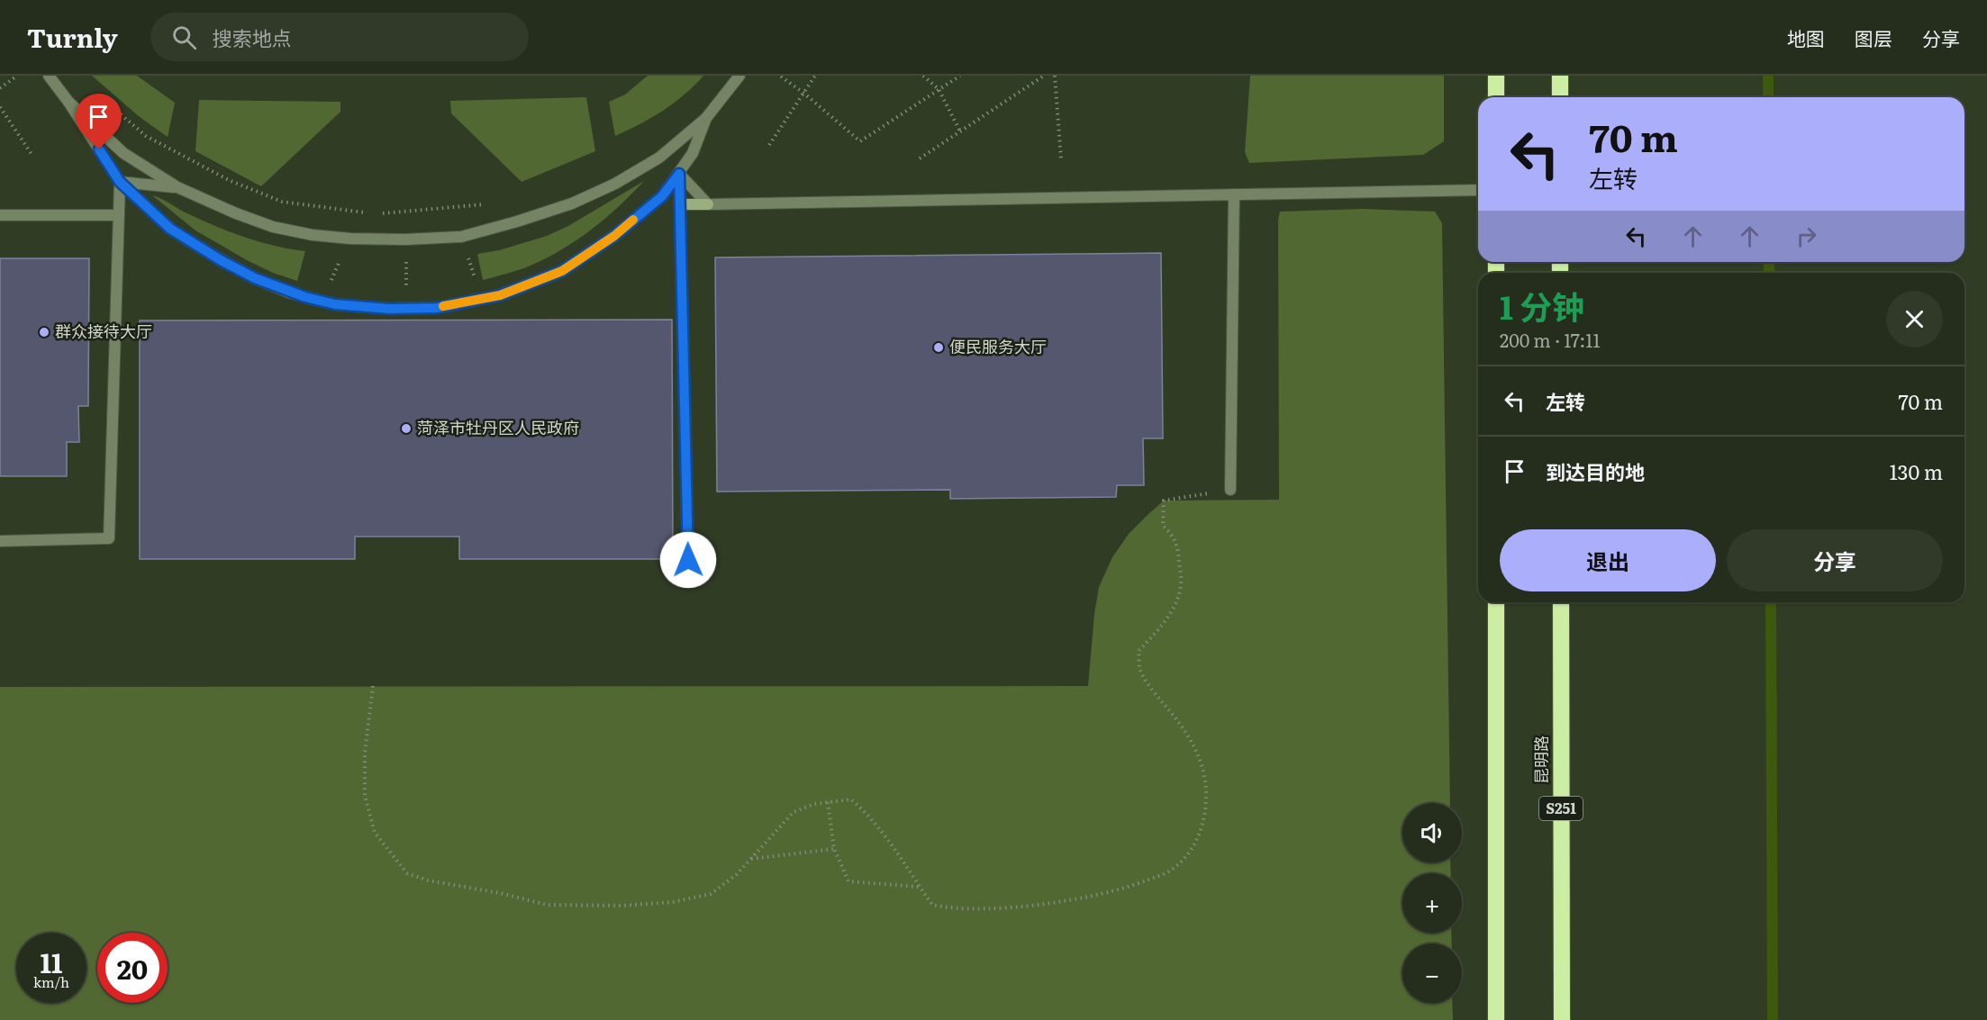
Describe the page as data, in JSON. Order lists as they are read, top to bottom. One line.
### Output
{"streets":{"highway":["昆明路","S251"]},"places":["群众接待大厅","便民服务大厅","菏泽市牡丹区人民政府"],"page":{"header":"Turnly","search":"搜索地点","nav":["地图","图层","分享"],"turn":["70 m","左转"],"heading":["1 分钟","200 m · 17:11"],"list":[{"name":"左转","value":"70 m"},{"name":"到达目的地","value":"130 m"}],"buttons":["退出","分享"],"map_buttons":["+","−"],"speed":"11 km/h","limit":"20"}}
